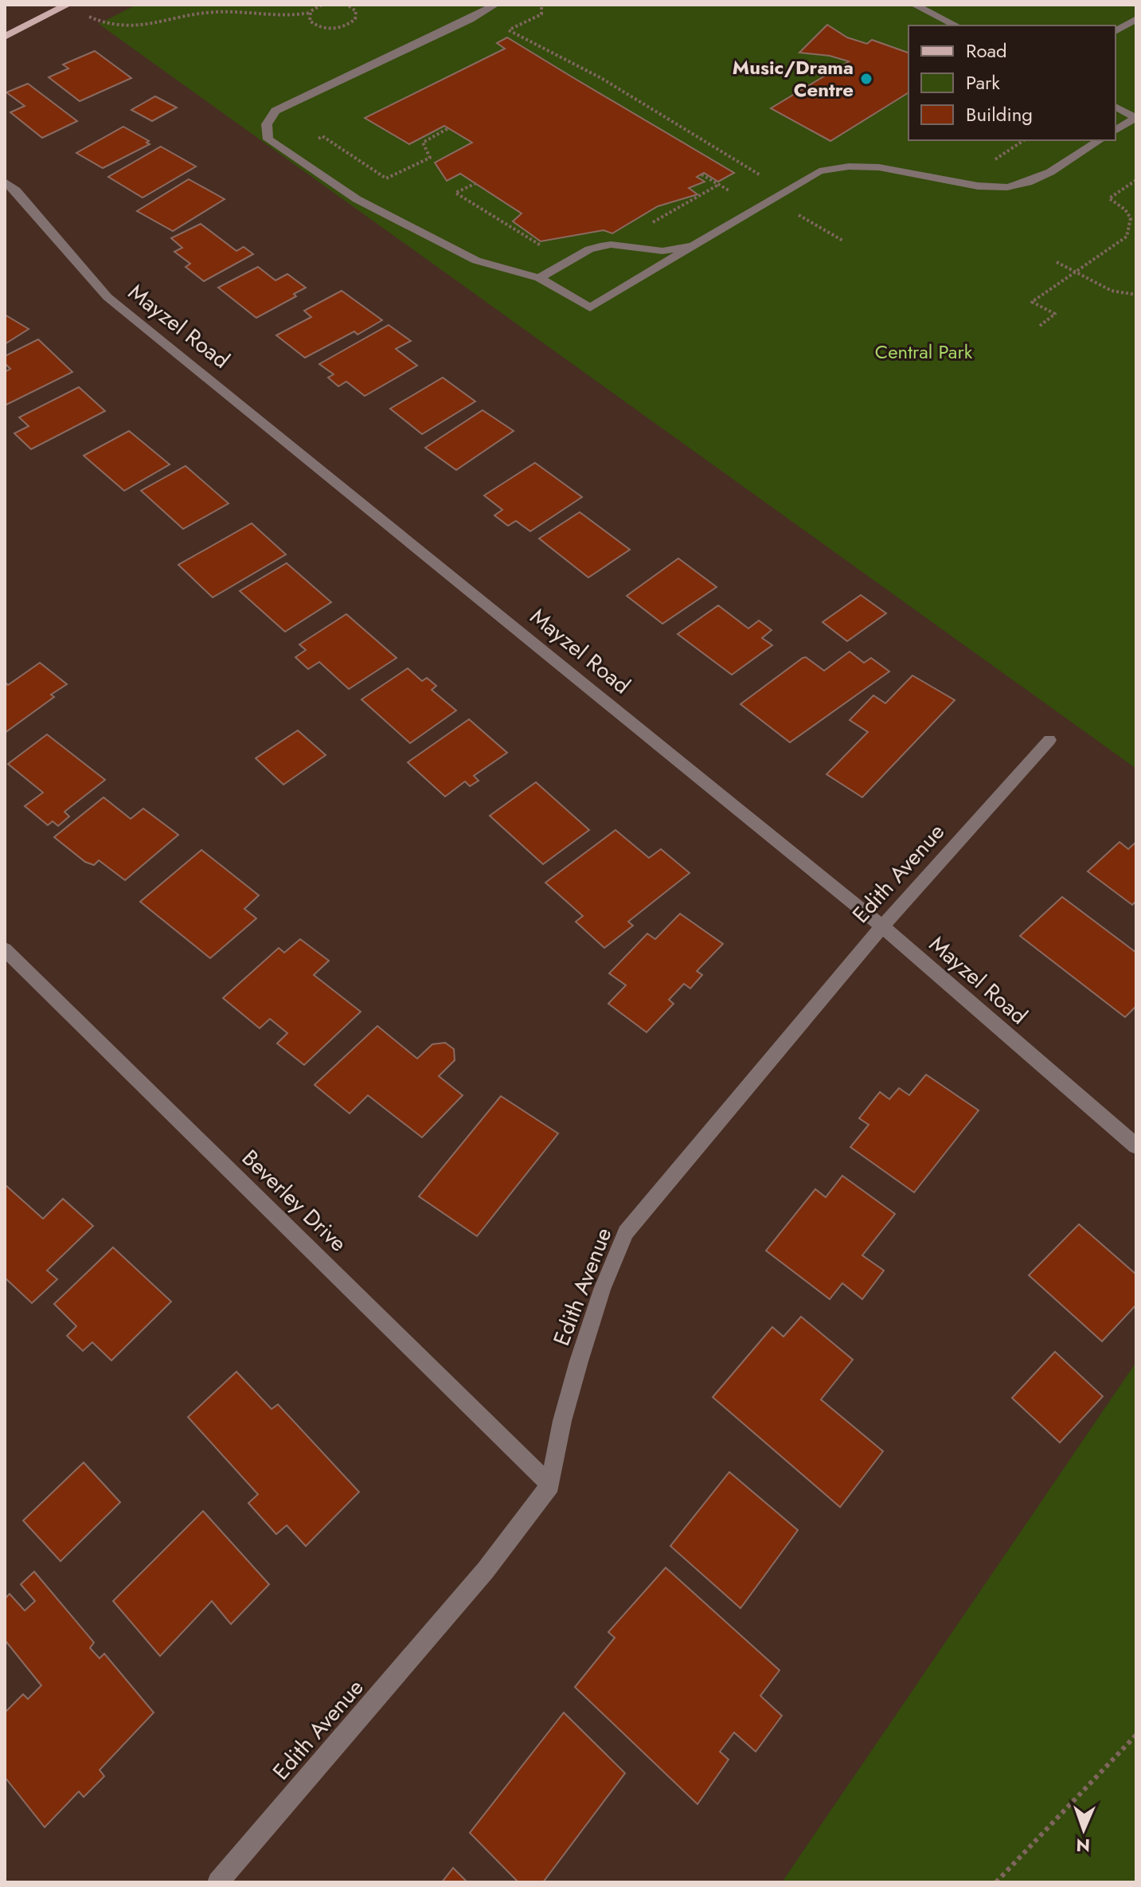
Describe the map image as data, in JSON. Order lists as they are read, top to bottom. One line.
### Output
{"streets":{"street":["Mayzel Road","Edith Avenue","Beverley Drive"]},"crossings":[["Mayzel Road","Edith Avenue"],["Edith Avenue","Beverley Drive"]],"parks":["Central Park"],"places":["Music/Drama Centre"],"legend":["Road","Park","Building"],"north":"bottom"}
